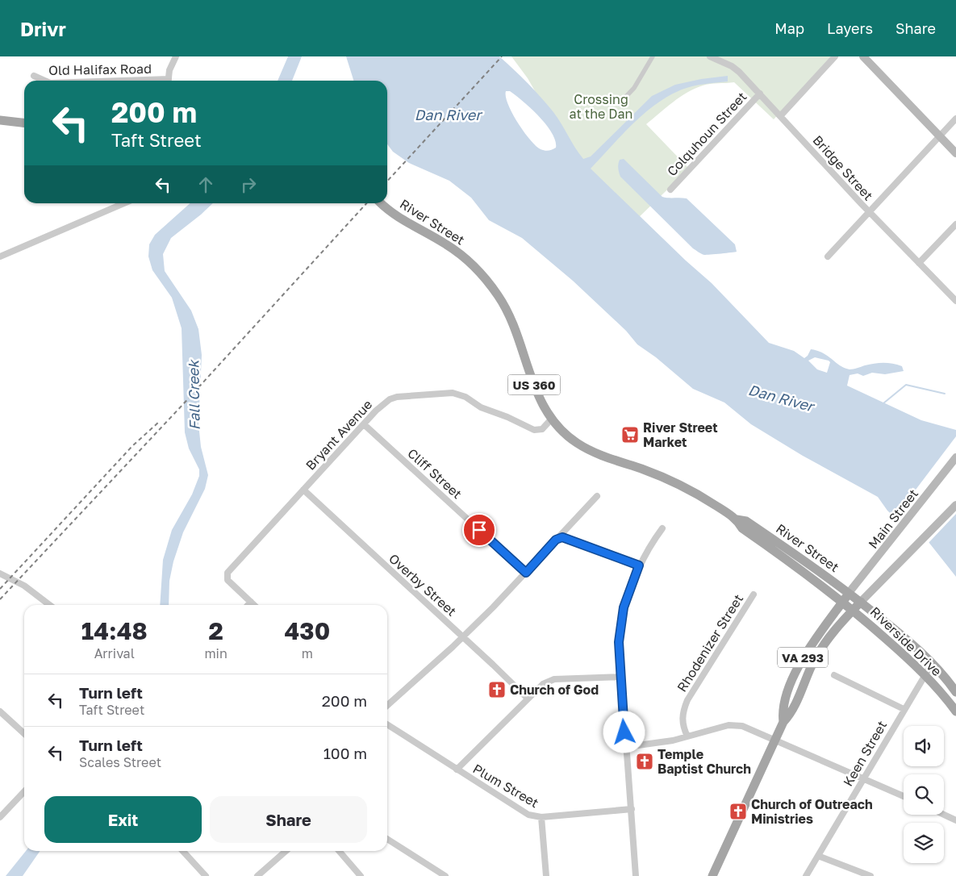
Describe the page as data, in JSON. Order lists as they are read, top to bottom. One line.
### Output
{"streets":{"main road":["River Street","US 360","Main Street","Riverside Drive","VA 293"],"street":["Old Halifax Road","Colquhoun Street","Bridge Street","Bryant Avenue","Cliff Street","Overby Street","Rhodenizer Street","Keen Street","Plum Street"]},"crossings":[["Colquhoun Street","Bridge Street"],["River Street","Bryant Avenue"],["River Street","Main Street"],["River Street","Riverside Drive"],["River Street","VA 293"],["Bryant Avenue","Cliff Street"],["Bryant Avenue","Overby Street"],["Main Street","VA 293"],["Riverside Drive","VA 293"],["Riverside Drive","Keen Street"]],"water":["Dan River","Fall Creek"],"parks":["Crossing at the Dan"],"places":{"supermarket":["River Street Market"],"church":["Church of God","Temple Baptist Church","Church of Outreach Ministries"]},"page":{"header":"Drivr","nav":["Map","Layers","Share"],"turn":["200 m","Taft Street"],"eta":["14:48","Arrival","2","min","430","m"],"list":[{"name":"Turn left","note":"Taft Street","value":"200 m"},{"name":"Turn left","note":"Scales Street","value":"100 m"}],"buttons":["Exit","Share"]}}
